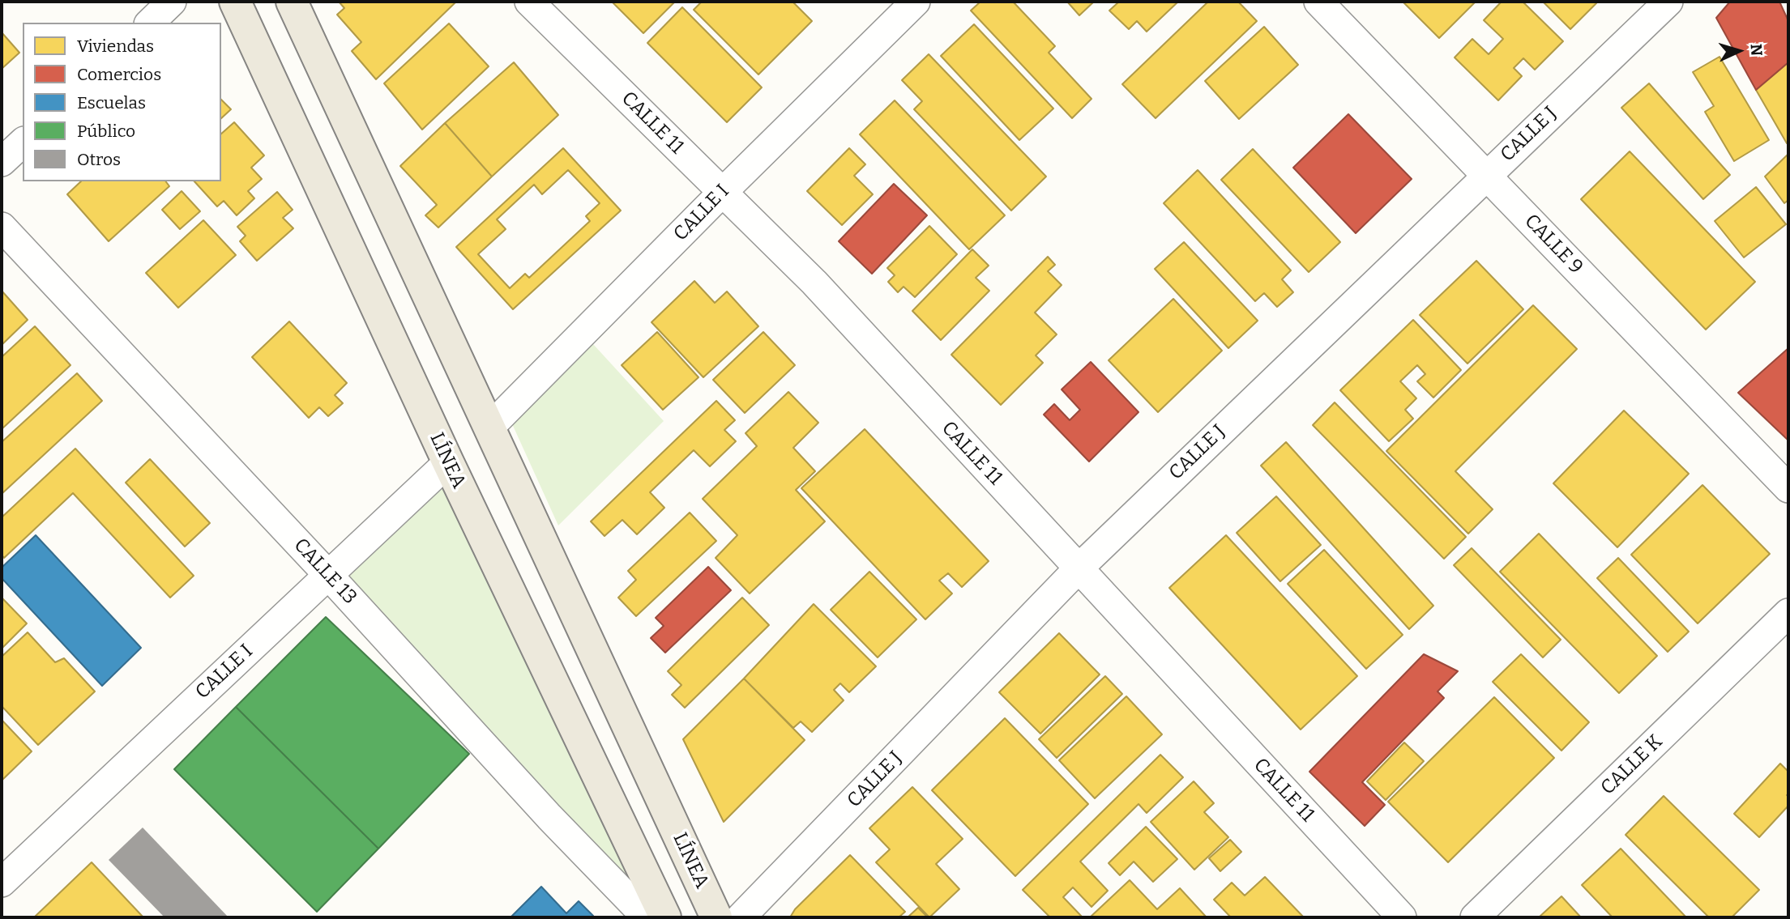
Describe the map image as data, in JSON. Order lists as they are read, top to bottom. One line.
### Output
{"streets":{"main road":["LÍNEA"],"street":["CALLE 11","CALLE J","CALLE I","CALLE 9","CALLE 13","CALLE K"]},"crossings":[["CALLE 11","CALLE J"],["CALLE 11","CALLE I"],["CALLE J","CALLE 9"],["CALLE I","LÍNEA"],["CALLE I","CALLE 13"]],"legend":["Viviendas","Comercios","Escuelas","Público","Otros"],"north":"right"}
